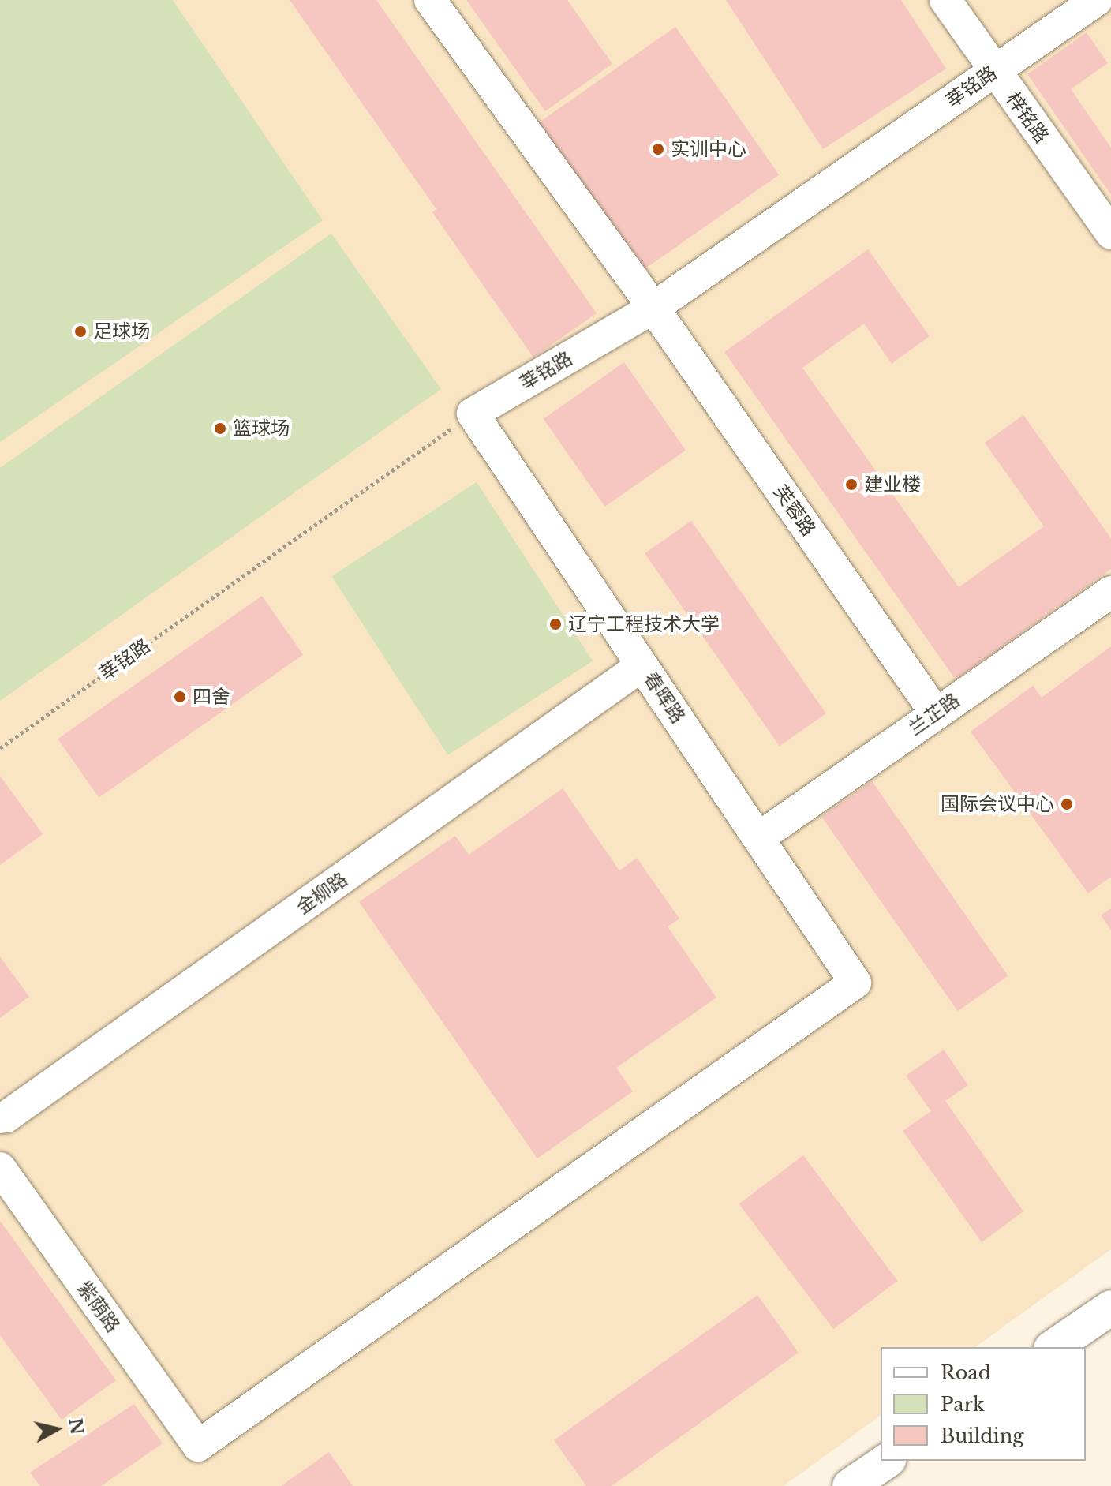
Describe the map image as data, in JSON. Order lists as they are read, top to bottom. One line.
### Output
{"streets":{"lane":["莘铭路","梓铭路","芙蓉路","春晖路","兰芷路","金柳路","紫荫路"]},"crossings":[["莘铭路","梓铭路"],["莘铭路","芙蓉路"],["莘铭路","春晖路"],["芙蓉路","兰芷路"],["春晖路","兰芷路"],["春晖路","金柳路"],["春晖路","紫荫路"]],"places":["实训中心","足球场","篮球场","建业楼","辽宁工程技术大学","四舍","国际会议中心"],"legend":["Road","Park","Building"],"north":"right"}
